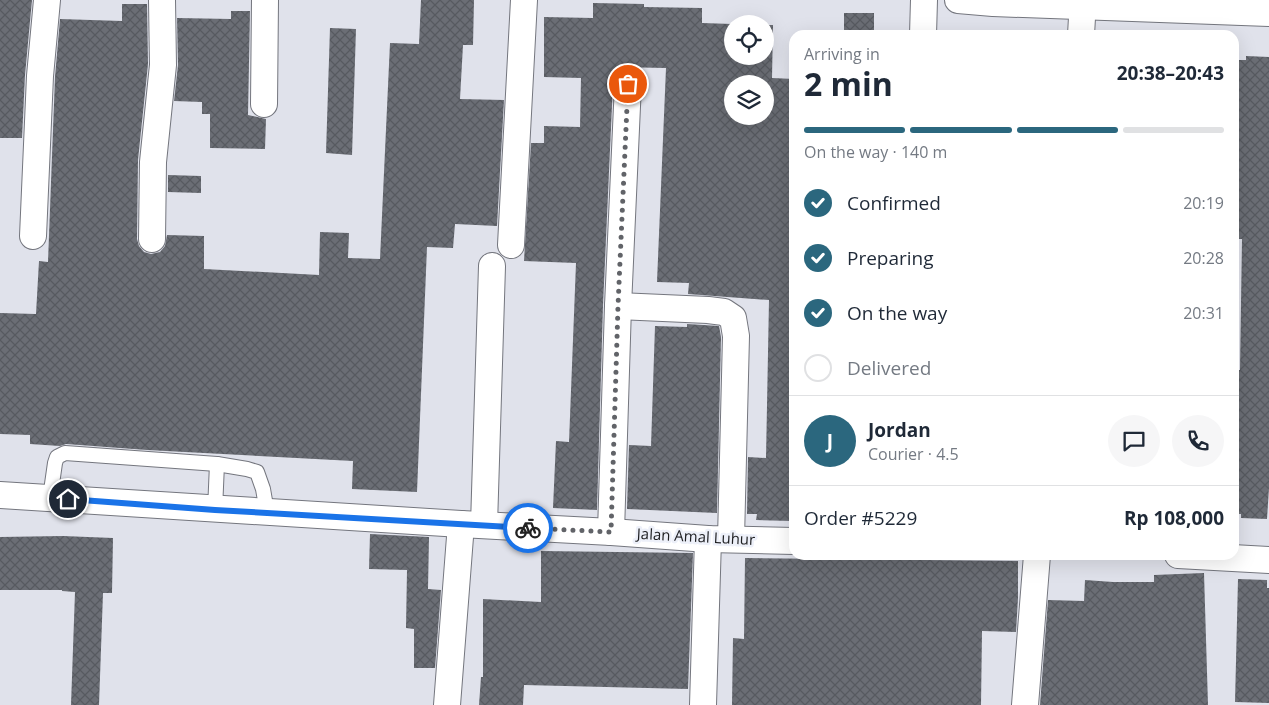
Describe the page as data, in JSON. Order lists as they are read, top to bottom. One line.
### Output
{"streets":{"street":["Jalan Amal Luhur"]},"page":{"heading":["2 min","Arriving in","20:38–20:43"],"panel":["Jordan","Courier · 4.5","Order #5229","Rp 108,000"],"bar":"On the way · 140 m","list":[["Confirmed","20:19"],["Preparing","20:28"],["On the way","20:31"],"Delivered"],"round":"J"}}
